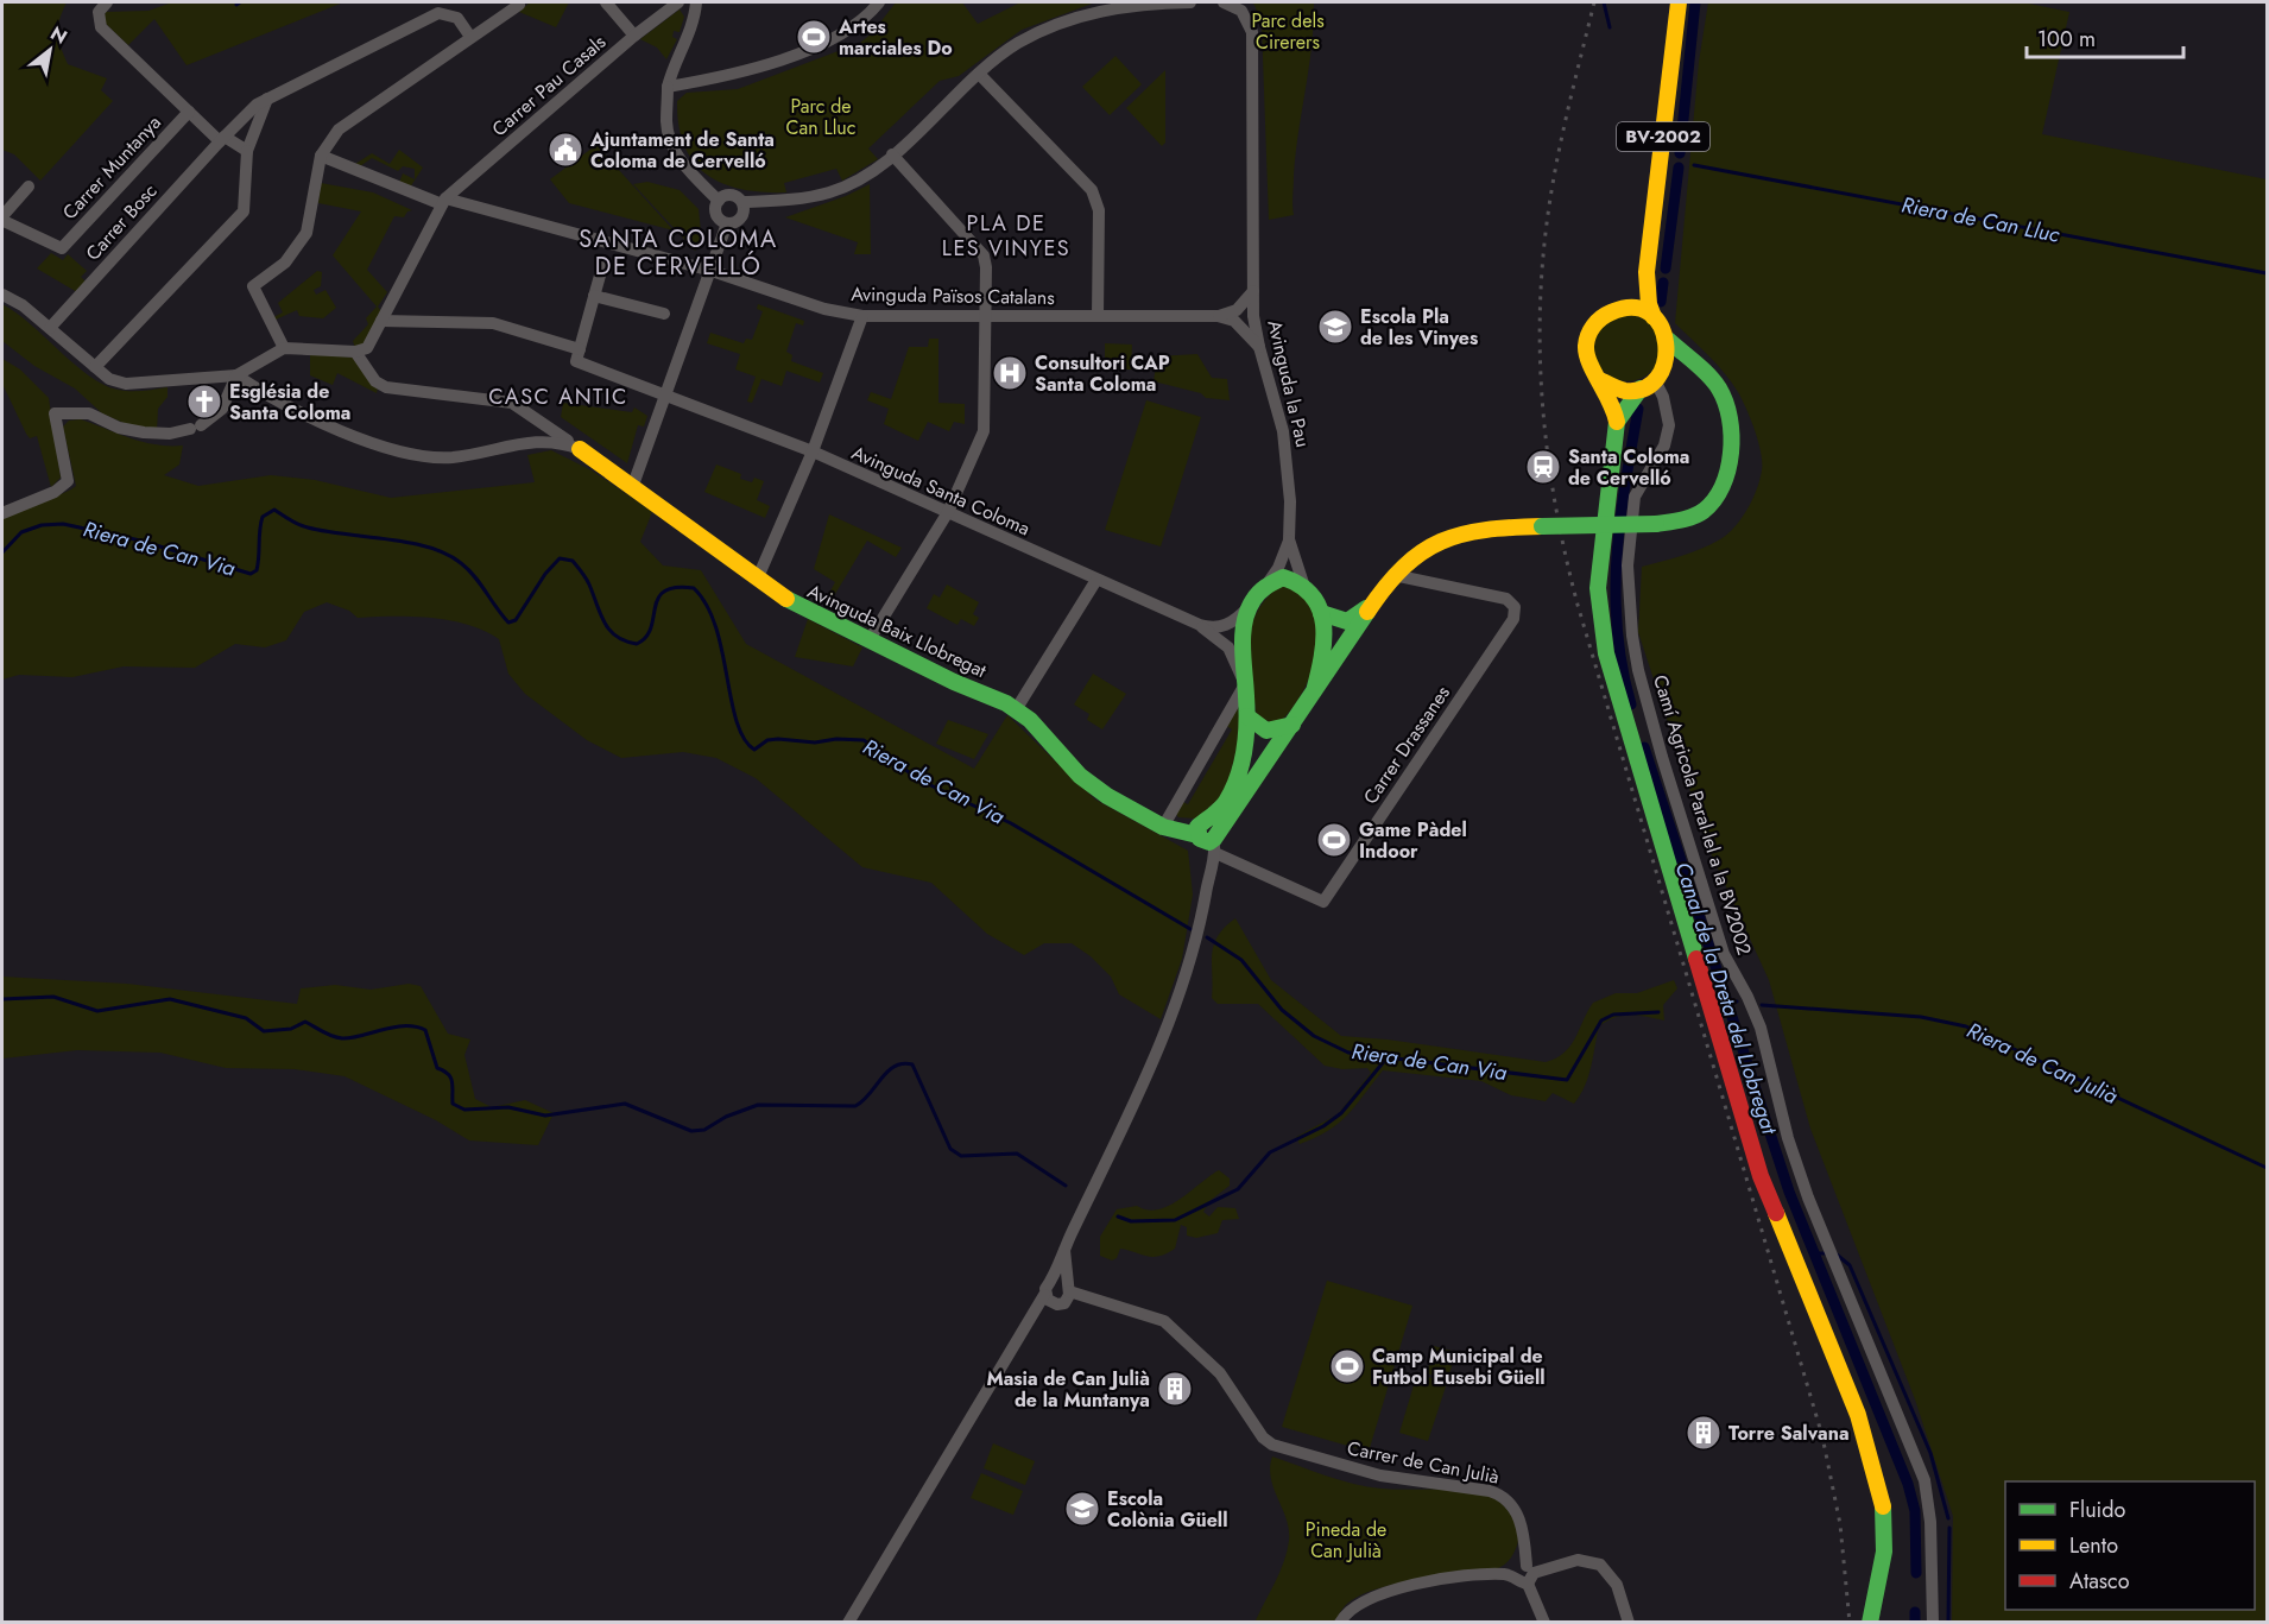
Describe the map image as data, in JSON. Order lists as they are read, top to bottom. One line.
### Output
{"streets":{"street":["Carrer Pau Casals","BV-2002","Carrer Muntanya","Carrer Bosc","Avinguda Països Catalans","Avinguda la Pau","Avinguda Santa Coloma","Avinguda Baix Llobregat","Carrer Drassanes","Camí Agricola Paral·lel a la BV2002","Carrer de Can Julià"]},"crossings":[["Carrer Pau Casals","Avinguda Països Catalans"],["BV-2002","Camí Agricola Paral·lel a la BV2002"],["Avinguda Baix Llobregat","Carrer Drassanes"]],"districts":["PLA DE LES VINYES","SANTA COLOMA DE CERVELLÓ","CASC ANTIC"],"water":["Riera de Can Lluc","Riera de Can Via","Canal de la Dreta del Llobregat","Riera de Can Julià"],"parks":["Parc dels Cirerers","Parc de Can Lluc","Pineda de Can Julià"],"places":{"sports":["Artes marciales Do","Game Pàdel Indoor","Camp Municipal de Futbol Eusebi Güell"],"public building":["Ajuntament de Santa Coloma de Cervelló"],"school or university":["Escola Pla de les Vinyes","Escola Colònia Güell"],"hospital":["Consultori CAP Santa Coloma"],"church":["Església de Santa Coloma"],"station":["Santa Coloma de Cervelló"],"building":["Masia de Can Julià de la Muntanya","Torre Salvana"]},"legend":["Fluido","Lento","Atasco"],"scale_bar":"100 m","north":"top right"}
